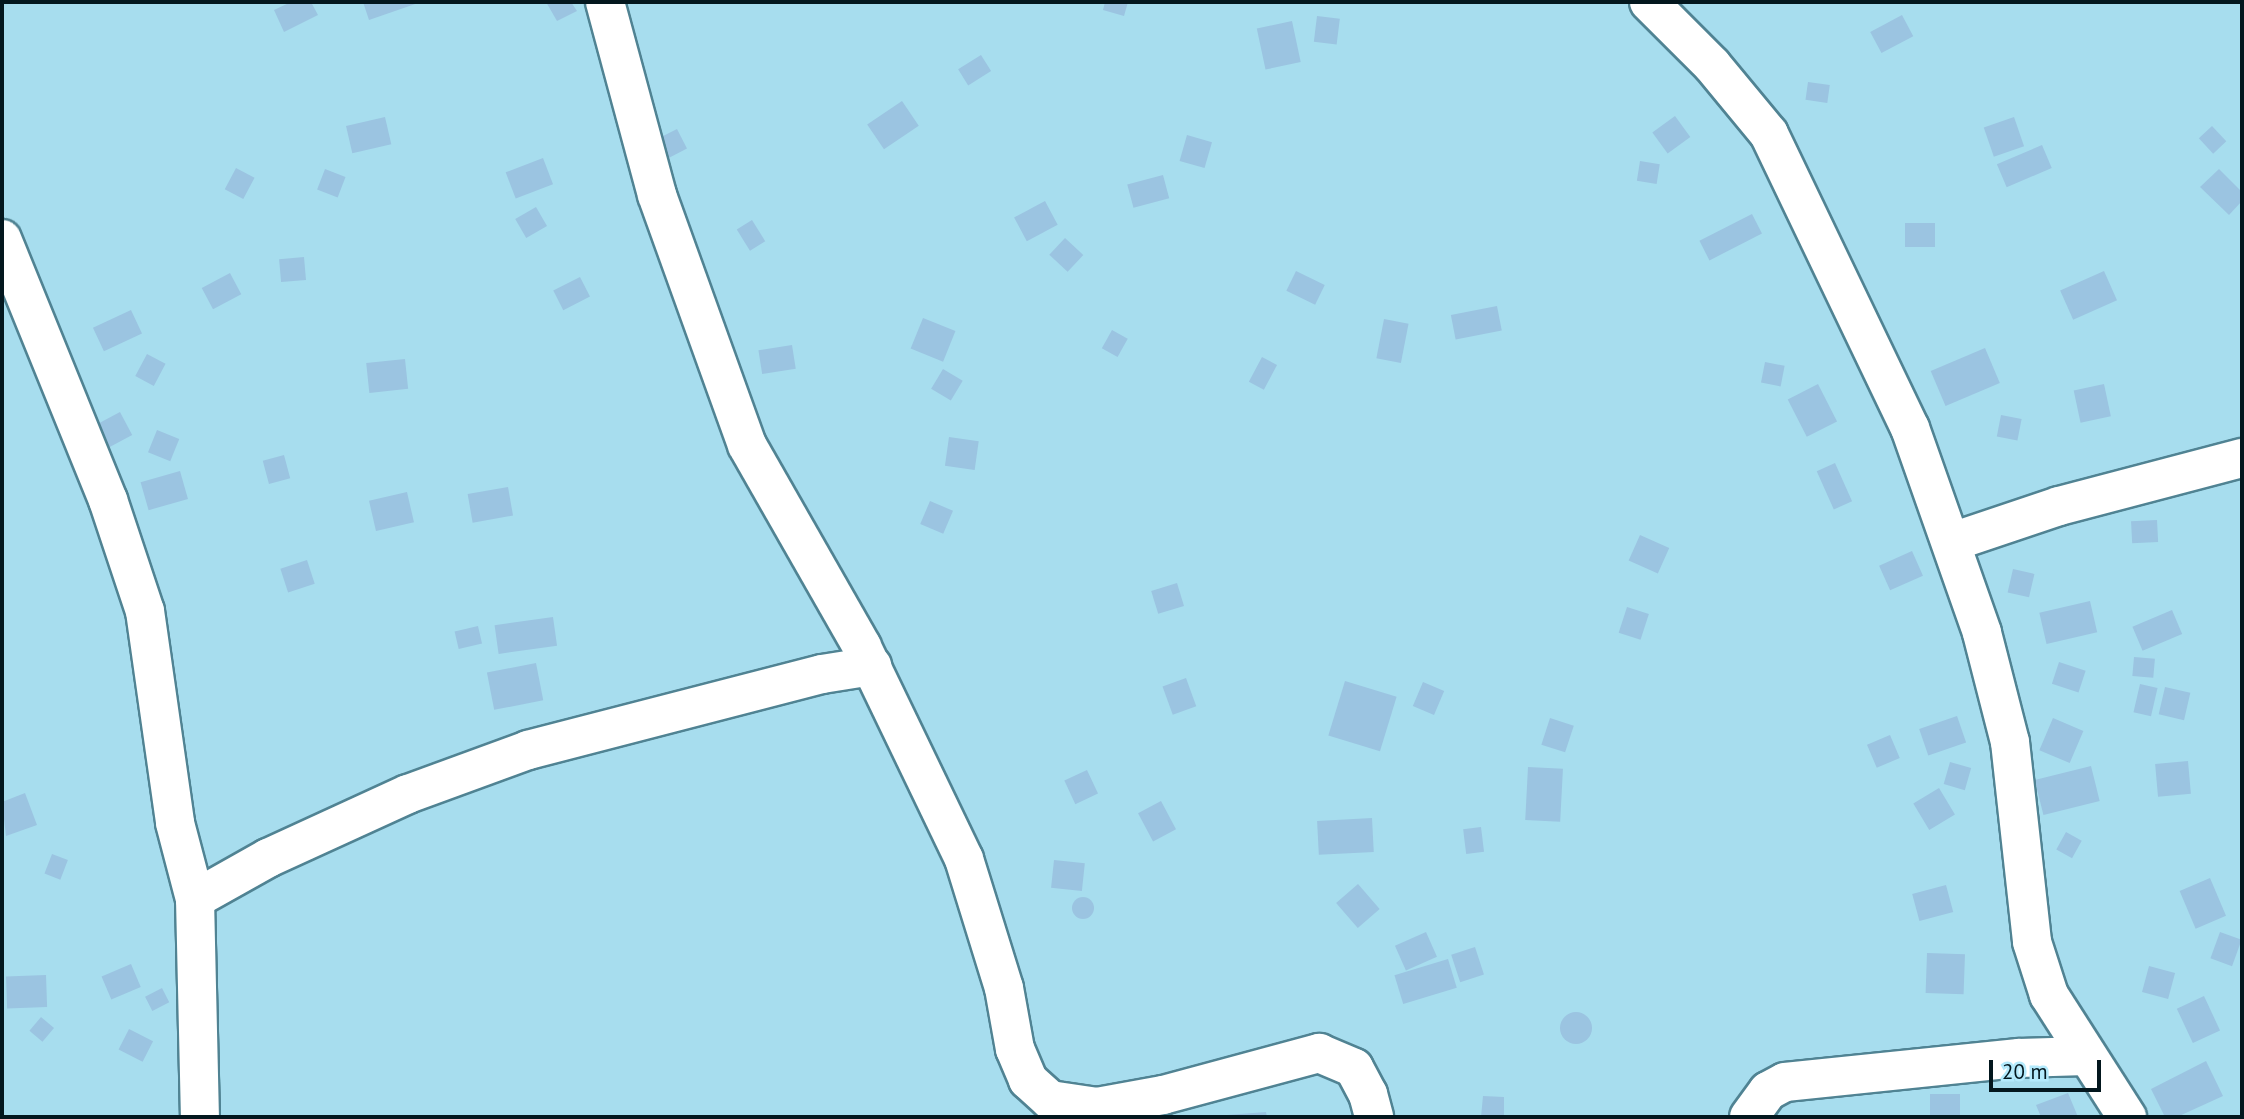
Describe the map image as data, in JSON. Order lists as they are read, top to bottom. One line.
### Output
{"scale_bar":"20 m"}
